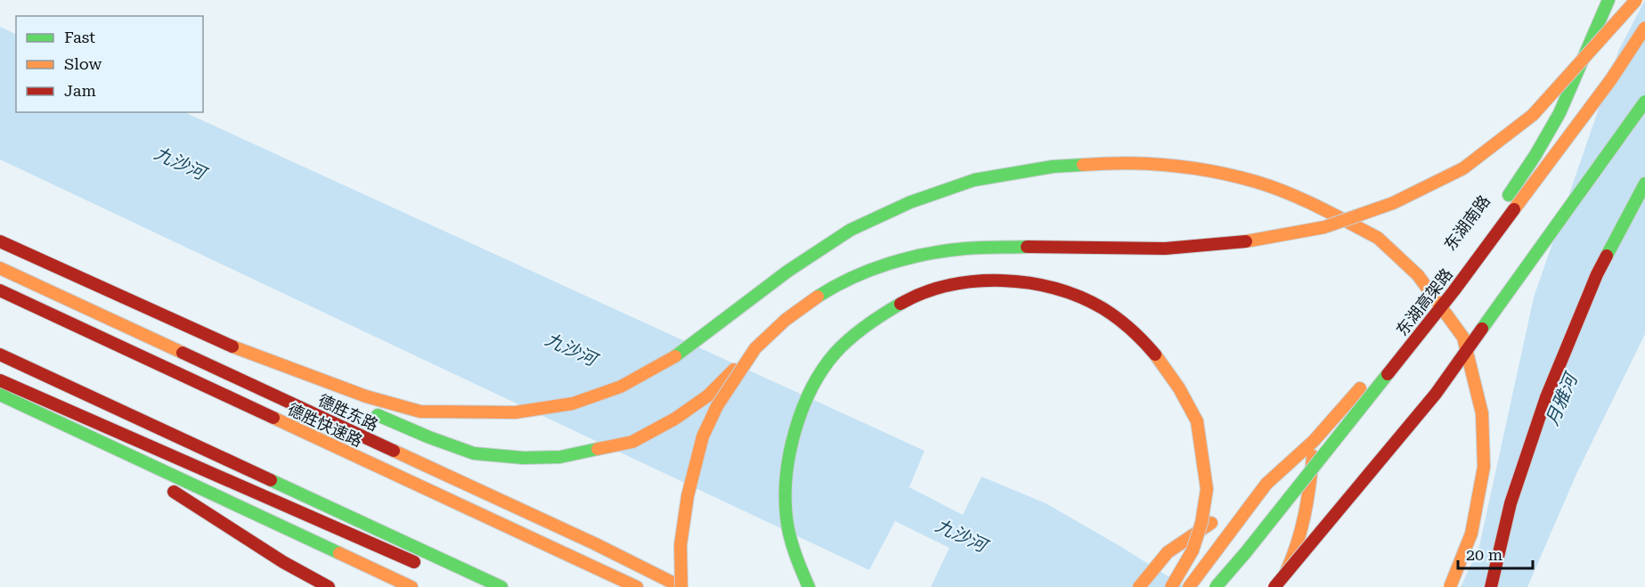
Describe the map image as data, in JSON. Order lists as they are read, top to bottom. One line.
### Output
{"streets":{"main road":["东湖南路","东湖高架路","德胜东路","德胜快速路"]},"water":["九沙河","月雅河"],"legend":["Fast","Slow","Jam"],"scale_bar":"20 m"}
